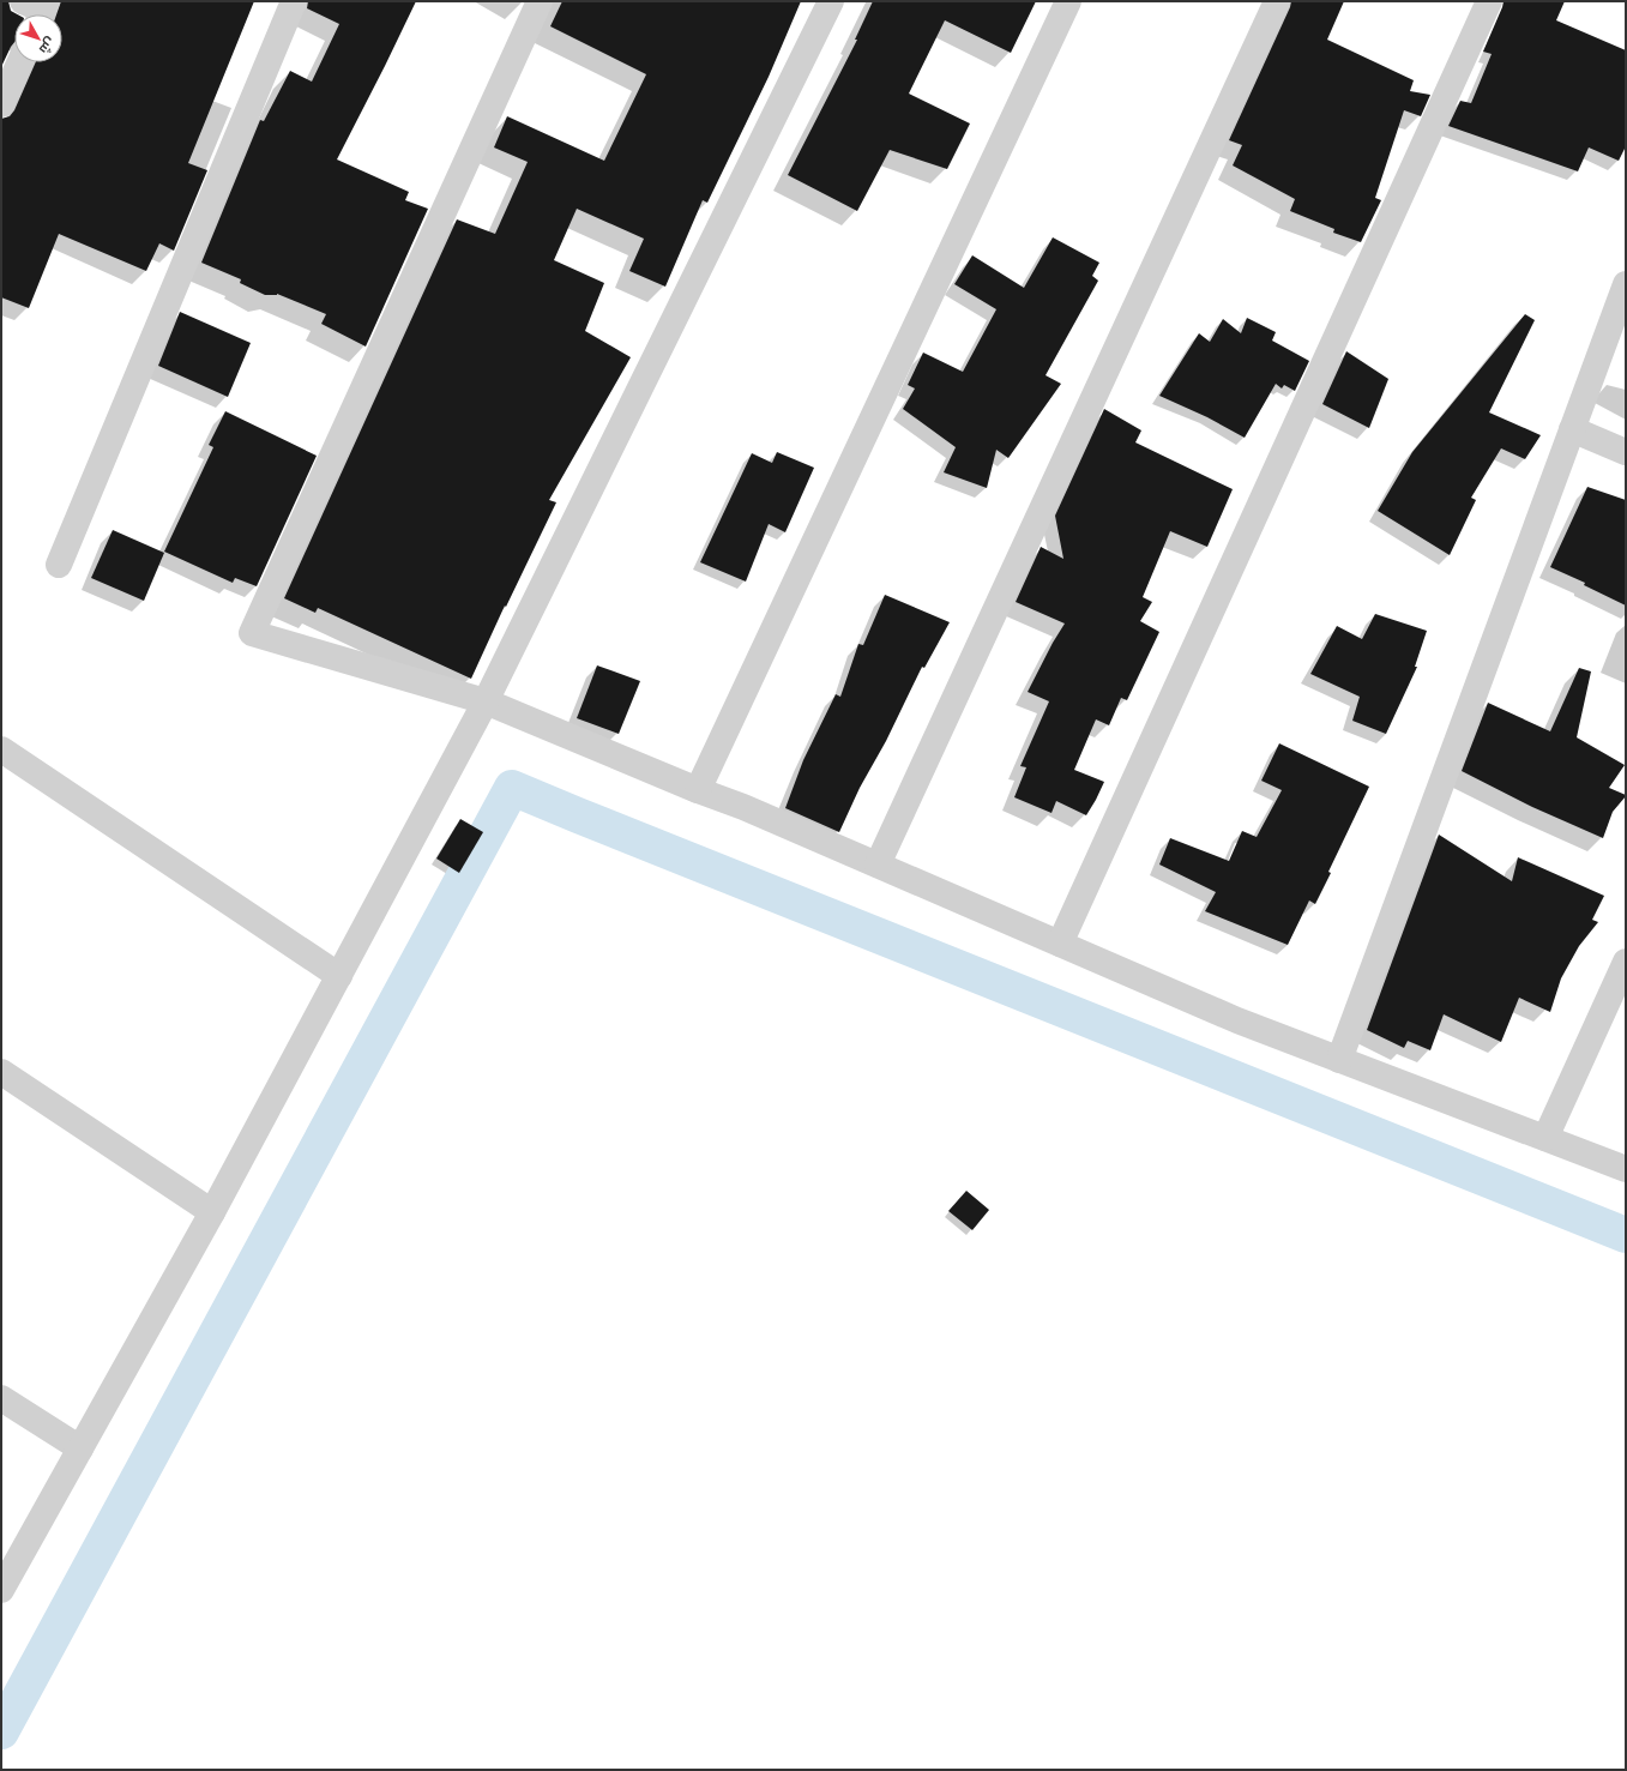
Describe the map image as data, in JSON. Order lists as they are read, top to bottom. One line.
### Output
{"north":"bottom right"}
